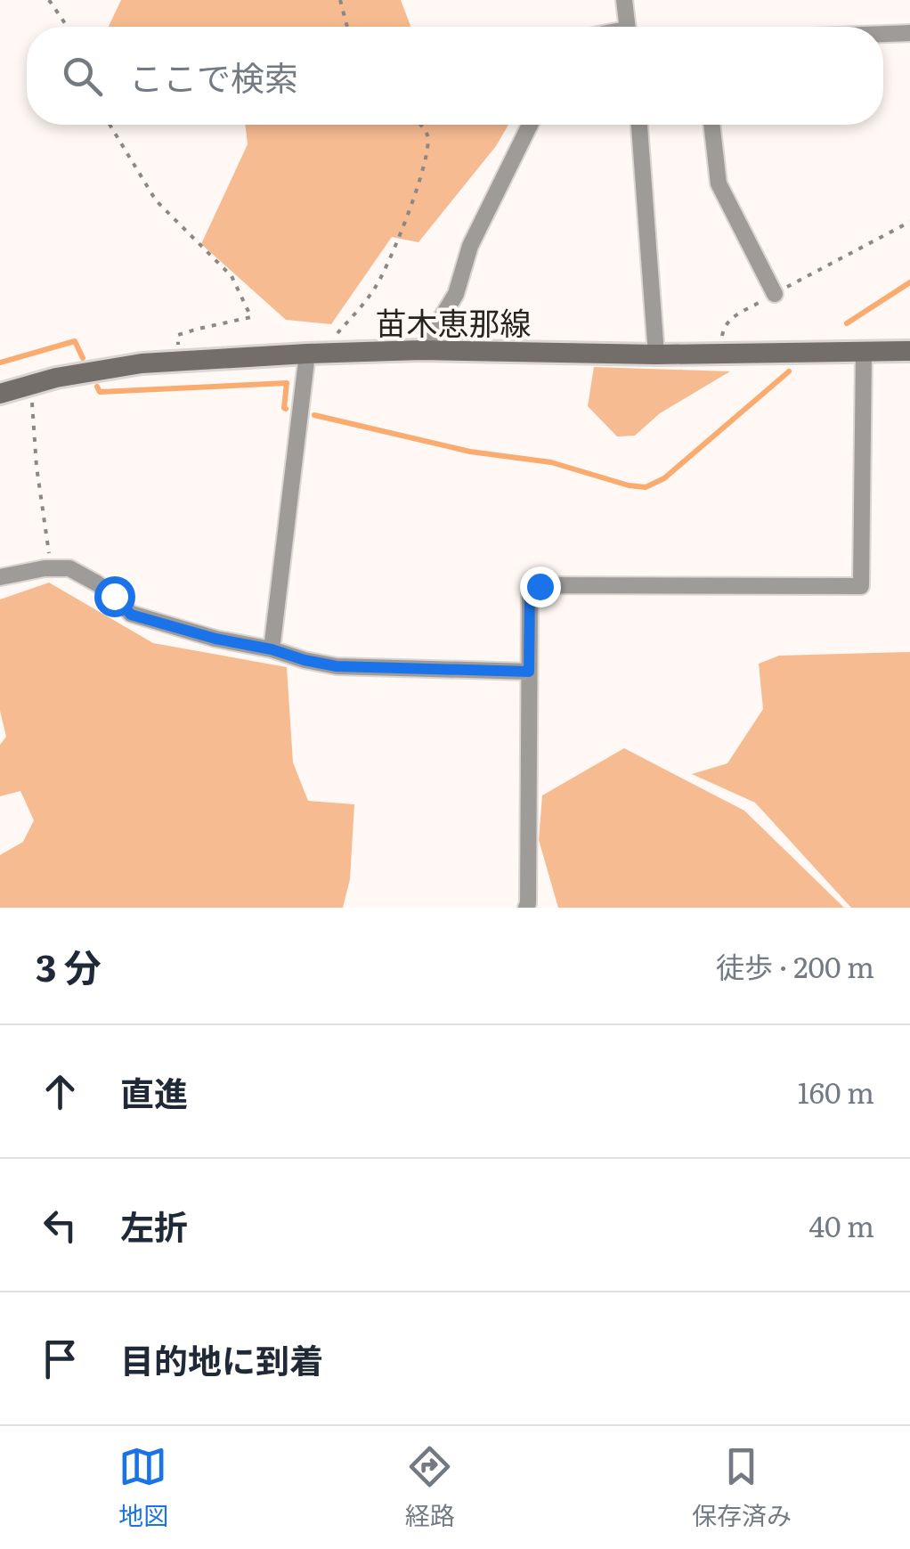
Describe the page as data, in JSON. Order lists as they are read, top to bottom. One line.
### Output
{"streets":{"main road":["苗木恵那線"]},"page":{"search":"ここで検索","heading":["3 分","徒歩 · 200 m"],"list":[["直進","160 m"],["左折","40 m"],"目的地に到着"],"nav":["地図","経路","保存済み"]}}
